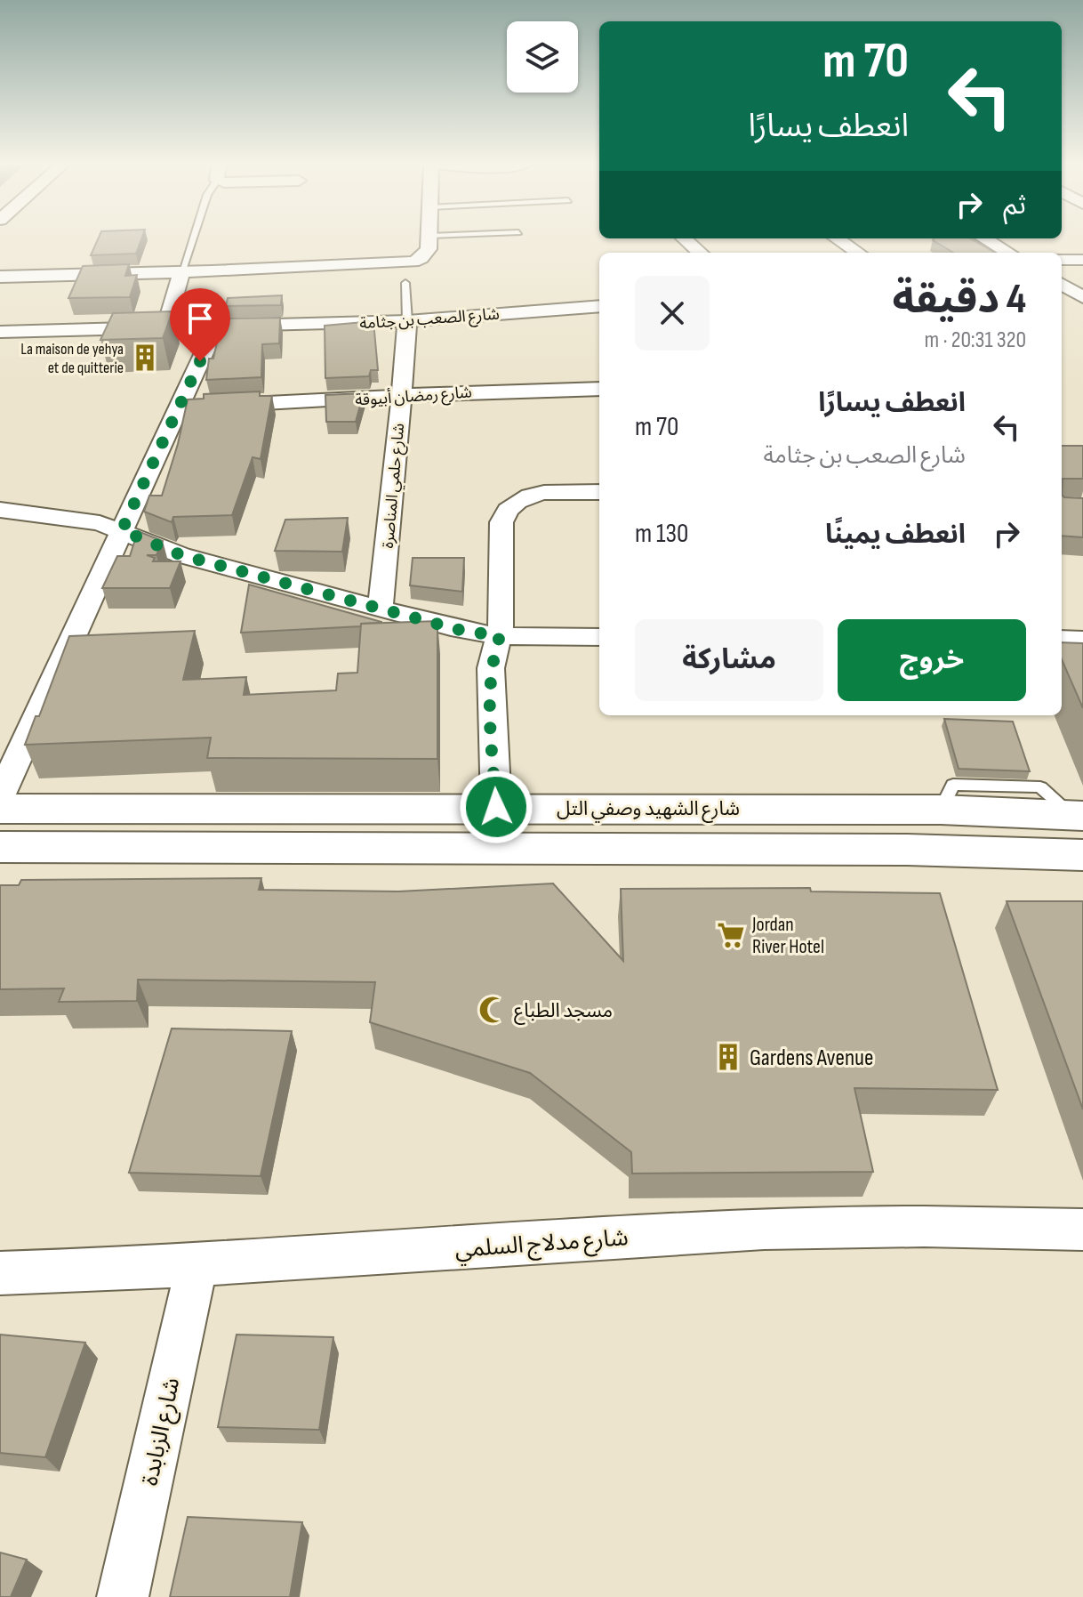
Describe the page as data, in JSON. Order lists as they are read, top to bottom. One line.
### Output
{"streets":{"main road":["شارع الشهيد وصفي التل"],"street":["شارع الصعب بن جثامة","شارع رمضان أبيوقة","شارع حلمي المناصرة","شارع مدلاج السلمي","شارع الزبابدة"]},"crossings":[["شارع الصعب بن جثامة","شارع حلمي المناصرة"],["شارع رمضان أبيوقة","شارع حلمي المناصرة"],["شارع مدلاج السلمي","شارع الزبابدة"]],"places":{"building":["La maison de yehya et de quitterie","Gardens Avenue"],"supermarket":["Jordan River Hotel"],"mosque":["مسجد الطباع"]},"page":{"turn":["70 m","انعطف يسارًا"],"then":"ثم","heading":["4 دقيقة","320 m · 20:31"],"list":[{"name":"انعطف يسارًا","note":"شارع الصعب بن جثامة","value":"70 m"},{"name":"انعطف يمينًا","value":"130 m"}],"buttons":["خروج","مشاركة"]}}
